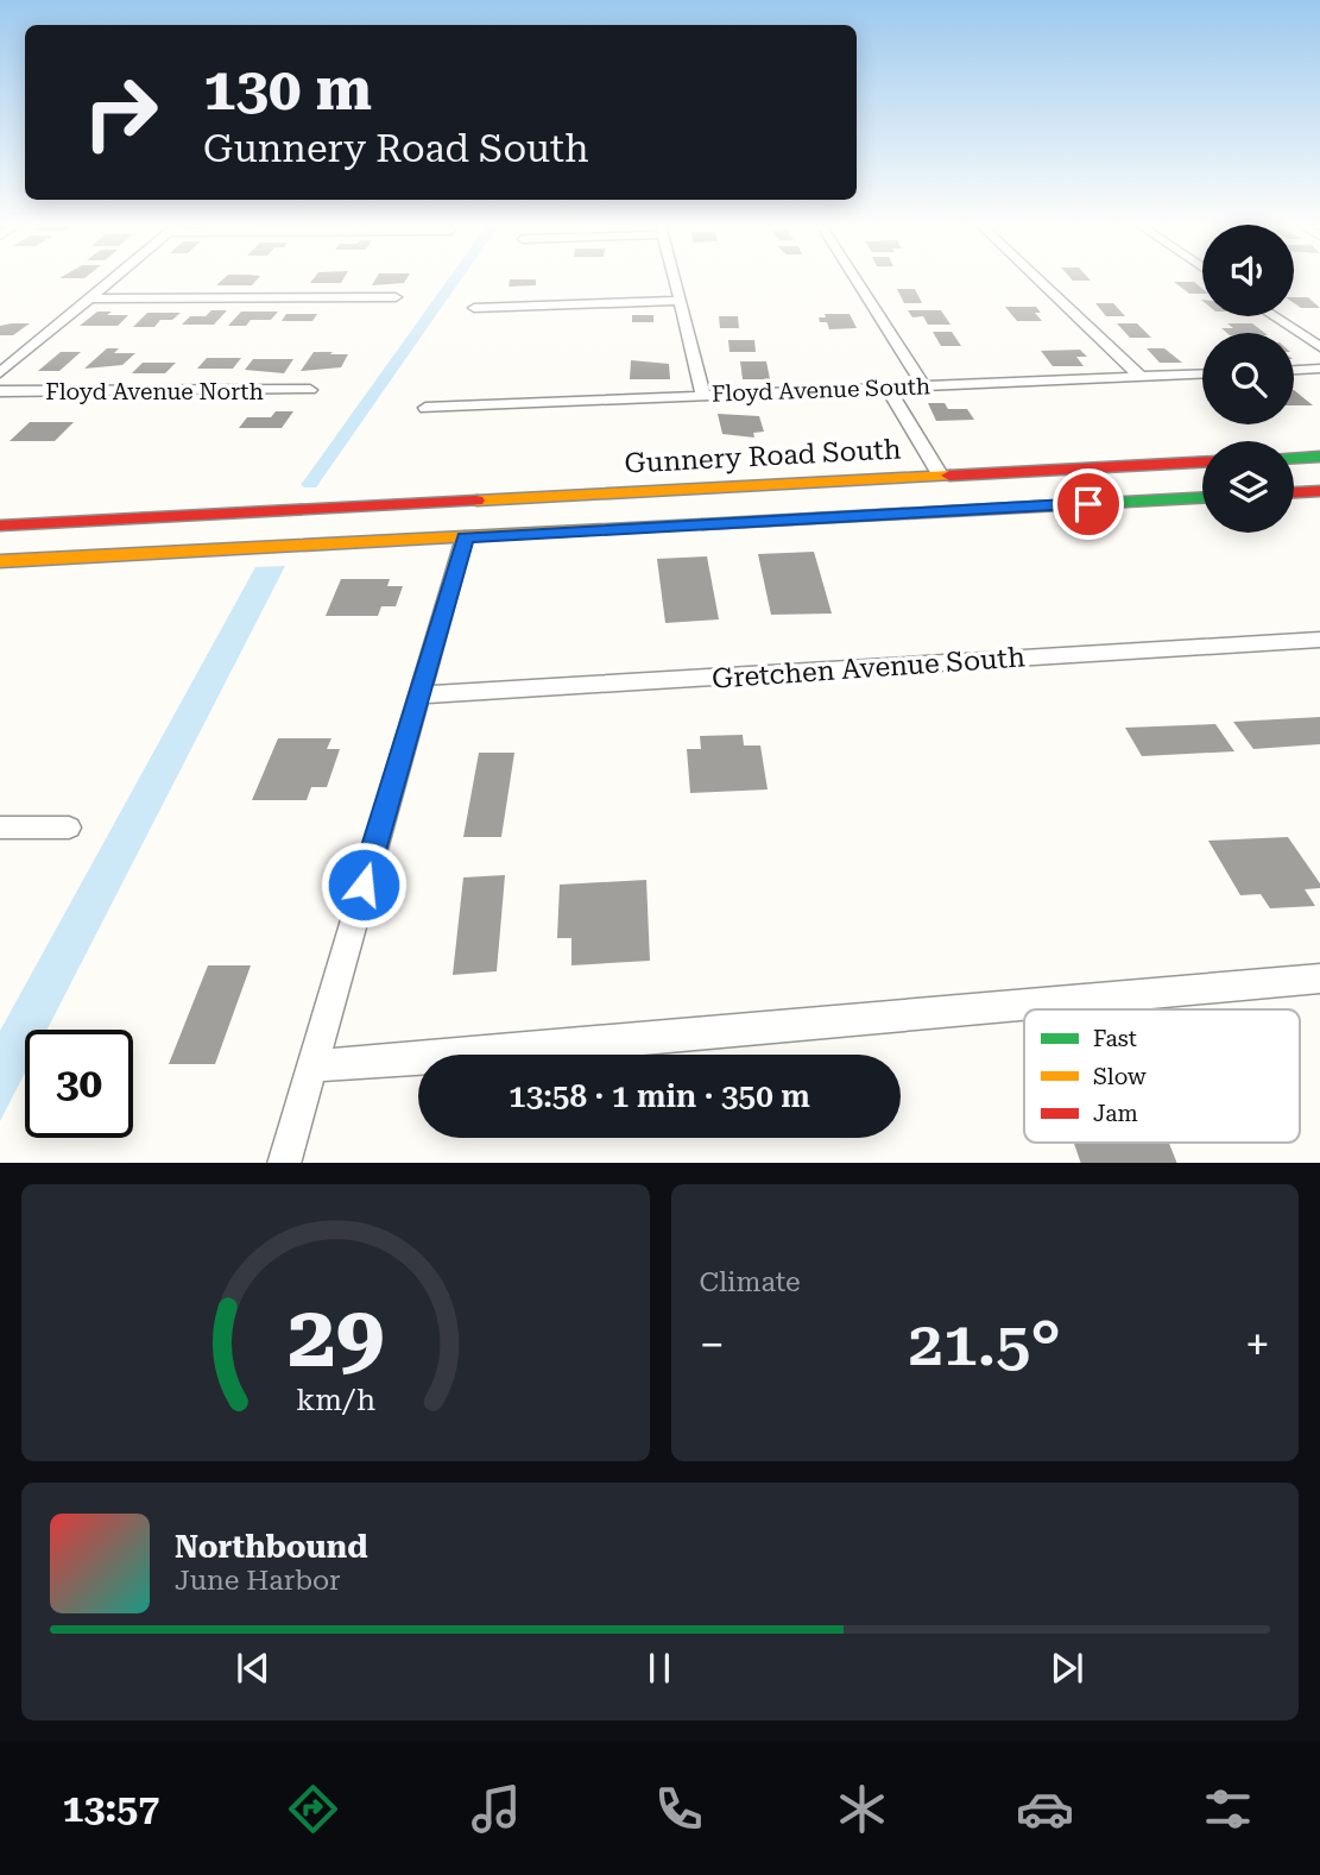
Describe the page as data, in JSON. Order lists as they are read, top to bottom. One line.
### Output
{"streets":{"main road":["Gunnery Road South"],"street":["Floyd Avenue South","Floyd Avenue North","Gretchen Avenue South"]},"legend":["Fast","Slow","Jam"],"page":{"turn":["130 m","Gunnery Road South"],"limit":"30","trip":"13:58 · 1 min · 350 m","tile":"Climate","heat":["−","21.5°","+"],"song":["Northbound","June Harbor"],"tabs":"13:57","gauge":["29","km/h"]}}
